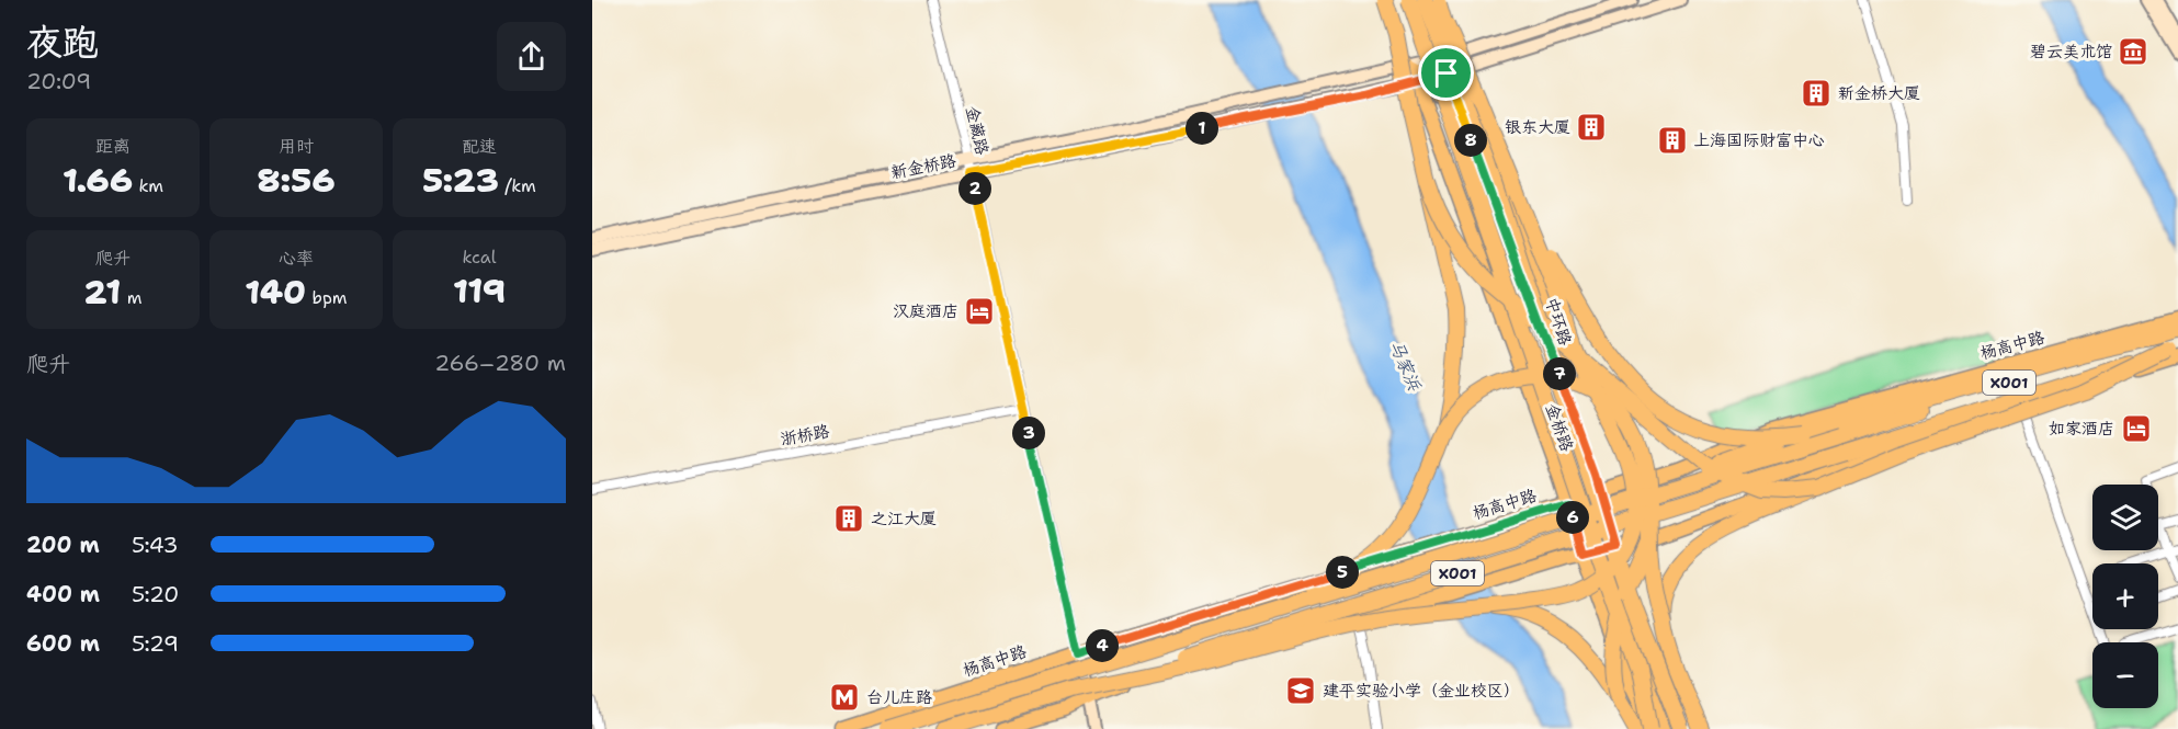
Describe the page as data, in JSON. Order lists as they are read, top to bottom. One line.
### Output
{"streets":{"highway":["中环路","杨高中路","X001"],"main road":["金桥路"],"street":["金藏路","新金桥路","浙桥路"]},"crossings":[["金藏路","新金桥路"],["金藏路","杨高中路"],["金藏路","浙桥路"],["新金桥路","金桥路"],["中环路","金桥路"],["杨高中路","金桥路"],["X001","金桥路"]],"water":["马家浜"],"places":{"museum":["碧云美术馆"],"building":["新金桥大厦","银东大厦","上海国际财富中心","之江大厦"],"hotel":["汉庭酒店","如家酒店"],"school or university":["建平实验小学（金业校区）"],"metro station":["台儿庄路"]},"page":{"heading":["夜跑","20:09"],"stats":[["距离","1.66 km"],["用时","8:56"],["配速","5:23 /km"],["爬升","21 m"],["心率","140 bpm"],["kcal","119"]],"pins":["1","8","2","7","3","6","5","4"],"chart":["爬升","266–280 m"],"map_buttons":["+","−"],"list":[{"name":"200 m","note":"5:43"},{"name":"400 m","note":"5:20"},{"name":"600 m","note":"5:29"}]}}
